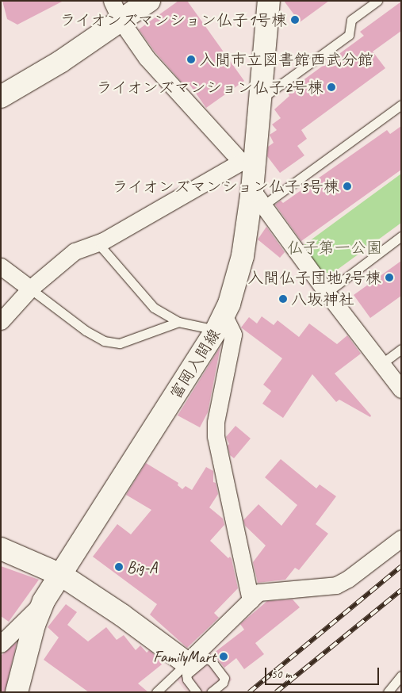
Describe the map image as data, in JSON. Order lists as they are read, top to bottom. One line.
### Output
{"streets":{"main road":["富岡入間線"]},"parks":["仏子第一公園"],"places":["ライオンズマンション仏子1号棟","入間市立図書館西武分館","ライオンズマンション仏子2号棟","ライオンズマンション仏子3号棟","入間仏子団地7号棟","八坂神社","Big-A","FamilyMart"],"scale_bar":"50 m"}
